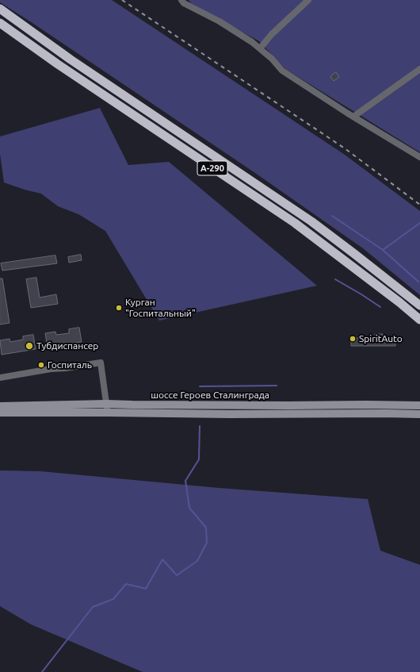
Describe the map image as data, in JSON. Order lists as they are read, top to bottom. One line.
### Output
{"streets":{"highway":["А-290"],"main road":["шоссе Героев Сталинграда"]},"places":["Курган \"Госпитальный\"","SpiritAuto","Тубдиспансер","Госпиталь"]}
